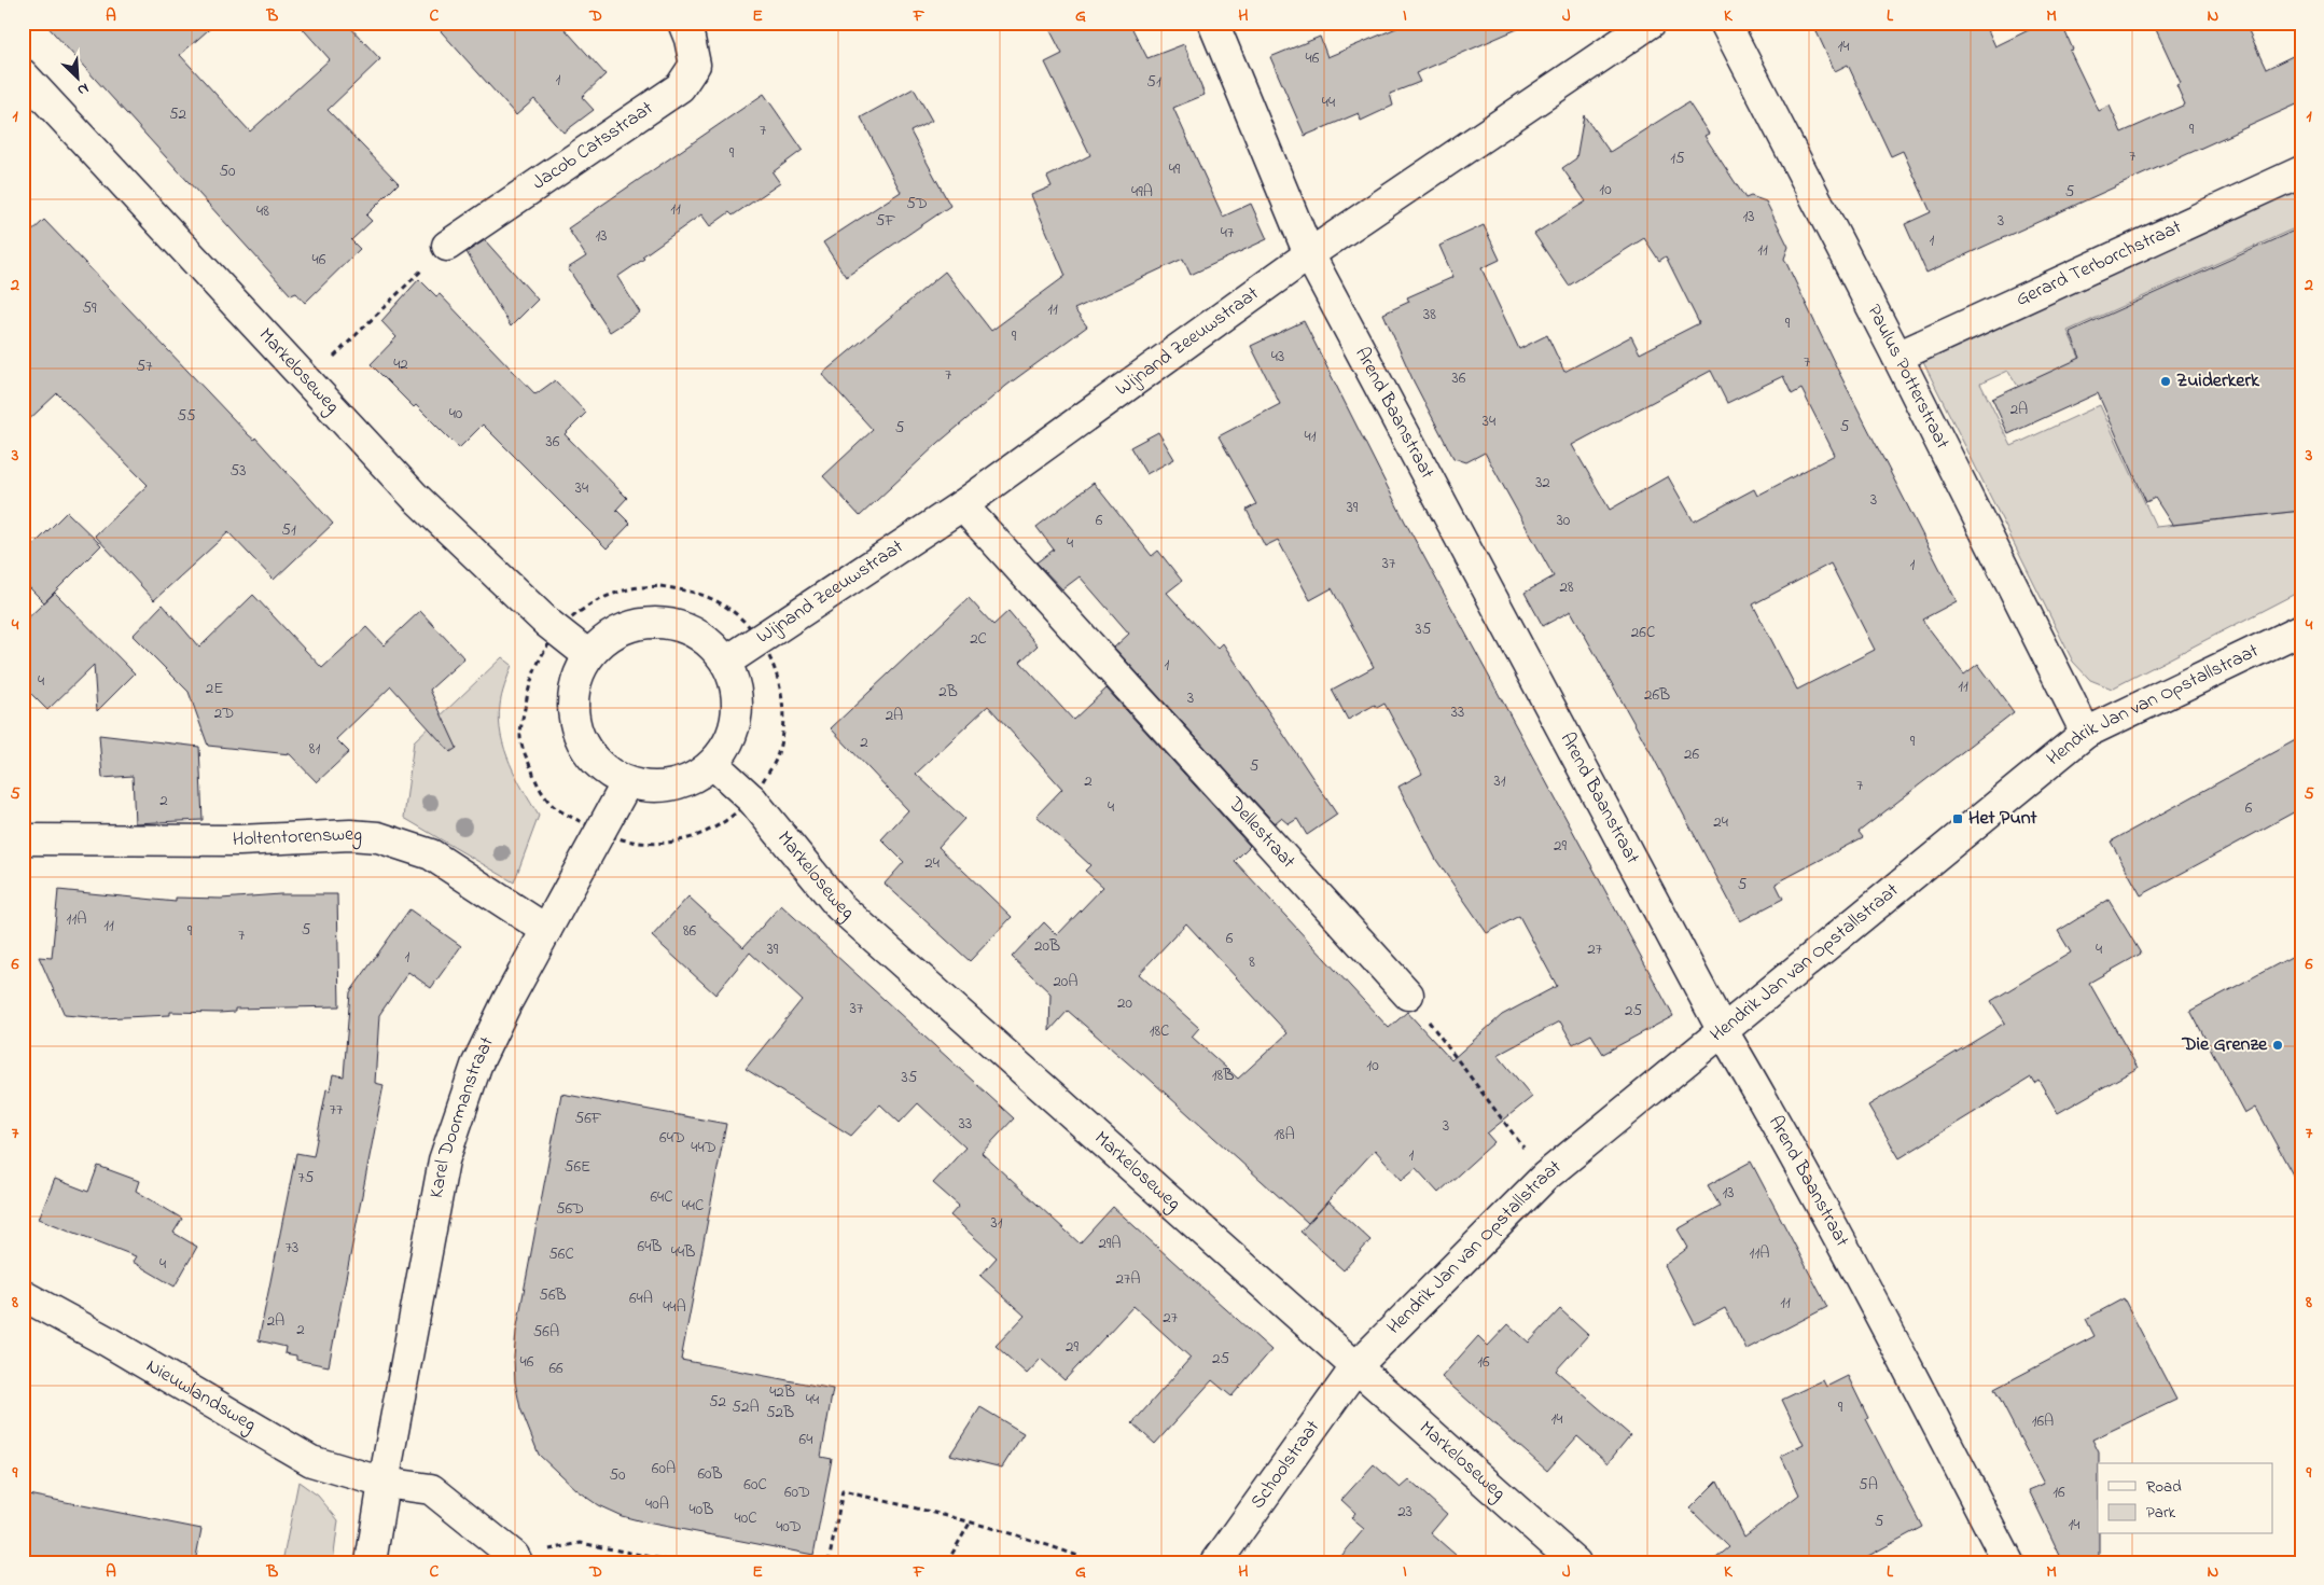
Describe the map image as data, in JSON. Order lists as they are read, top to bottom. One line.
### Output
{"streets":{"street":["Jacob Catsstraat","Gerard Terborchstraat","Wijnand Zeeuwstraat","Markeloseweg","Paulus Potterstraat","Arend Baanstraat","Hendrik Jan van Opstallstraat","Dellestraat","Holtentorensweg","Karel Doormanstraat","Nieuwlandsweg","Schoolstraat"]},"crossings":[["Gerard Terborchstraat","Paulus Potterstraat"],["Wijnand Zeeuwstraat","Markeloseweg"],["Wijnand Zeeuwstraat","Arend Baanstraat"],["Wijnand Zeeuwstraat","Dellestraat"],["Wijnand Zeeuwstraat","Karel Doormanstraat"],["Markeloseweg","Hendrik Jan van Opstallstraat"],["Markeloseweg","Karel Doormanstraat"],["Markeloseweg","Schoolstraat"],["Paulus Potterstraat","Hendrik Jan van Opstallstraat"],["Arend Baanstraat","Hendrik Jan van Opstallstraat"],["Hendrik Jan van Opstallstraat","Schoolstraat"],["Holtentorensweg","Karel Doormanstraat"],["Karel Doormanstraat","Nieuwlandsweg"]],"places":{"other":["Zuiderkerk","Die Grenze"],"transit":["Het Punt"]},"house_numbers":["14","46","1","51","44","52","9","7","9","7","15","49","50","10","49A","5","5D","11","48","13","5F","3","47","13","1","11","46","59","11","38","9","9","43","7","42","57","7","36","2A","40","55","34","5","5","41","36","53","32","34","3","39","6","30","51","4","37","1","28","35","26C","2C","1","4","11","2E","2B","26B","3","33","2D","2A","9","2","81","26","5","2","31","7","2","4","6","24","29","24","5","11A","11","5","9","86","7","6","20B","39","27","4","1","8","20A","20","37","25","18C","10","18B","35","77","56F","33","3","18A","64D","44D","1","56E","75","13","64C","44C","56D","31","29A","64B","73","44B","11A","56C","4","27A","56B","64A","11","44A","27","2A","2","56A","29","25","46","16","66","42B","44","52","52A","9","52B","14","16A","64","60A","60B","50","60C","5A","60D","16","40A","40B","23","40C","5","14","40D"],"legend":["Road","Park"],"north":"bottom right","grid":{"columns":["A","B","C","D","E","F","G","H","I","J","K","L","M","N"],"rows":["1","2","3","4","5","6","7","8","9"]}}
